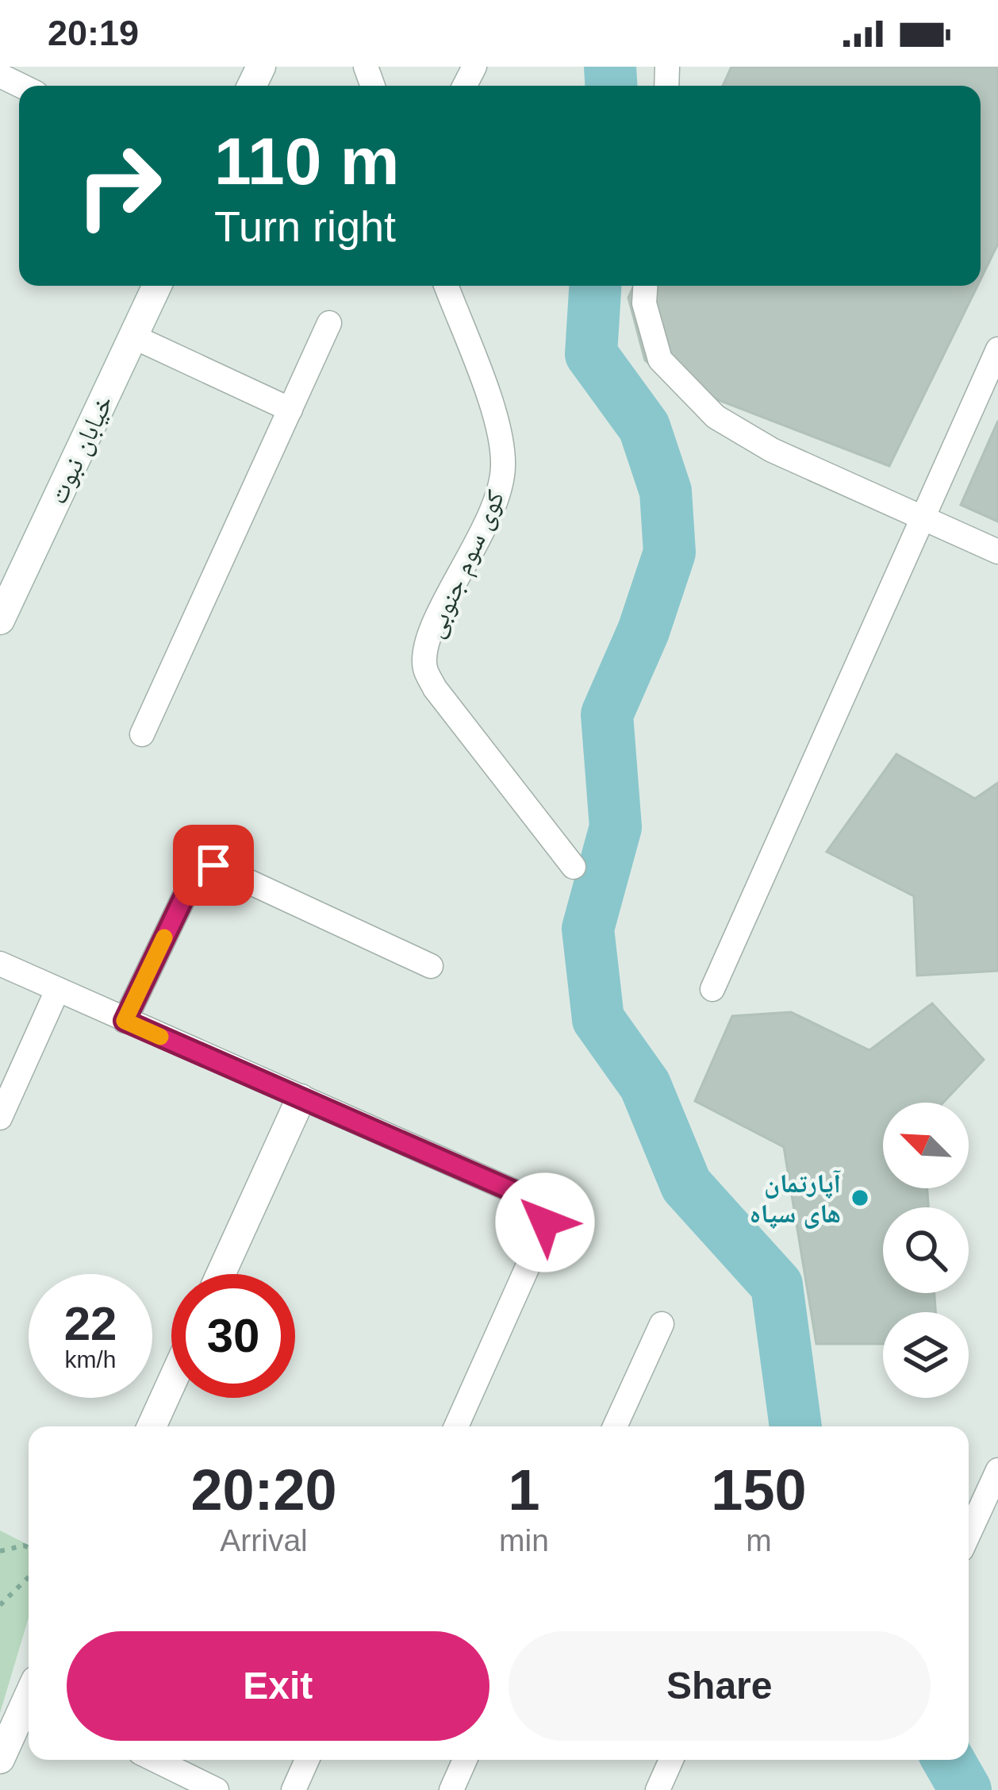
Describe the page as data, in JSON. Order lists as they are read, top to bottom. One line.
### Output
{"streets":{"main road":["خیابان نبوت"],"street":["کوی سوم جنوبی"]},"places":["آپارتمان های سپاه"],"north":"top left","page":{"status":"20:19","turn":["110 m","Turn right"],"speed":"22 km/h","limit":"30","eta":["20:20","Arrival","1","min","150","m"],"buttons":["Exit","Share"]}}
